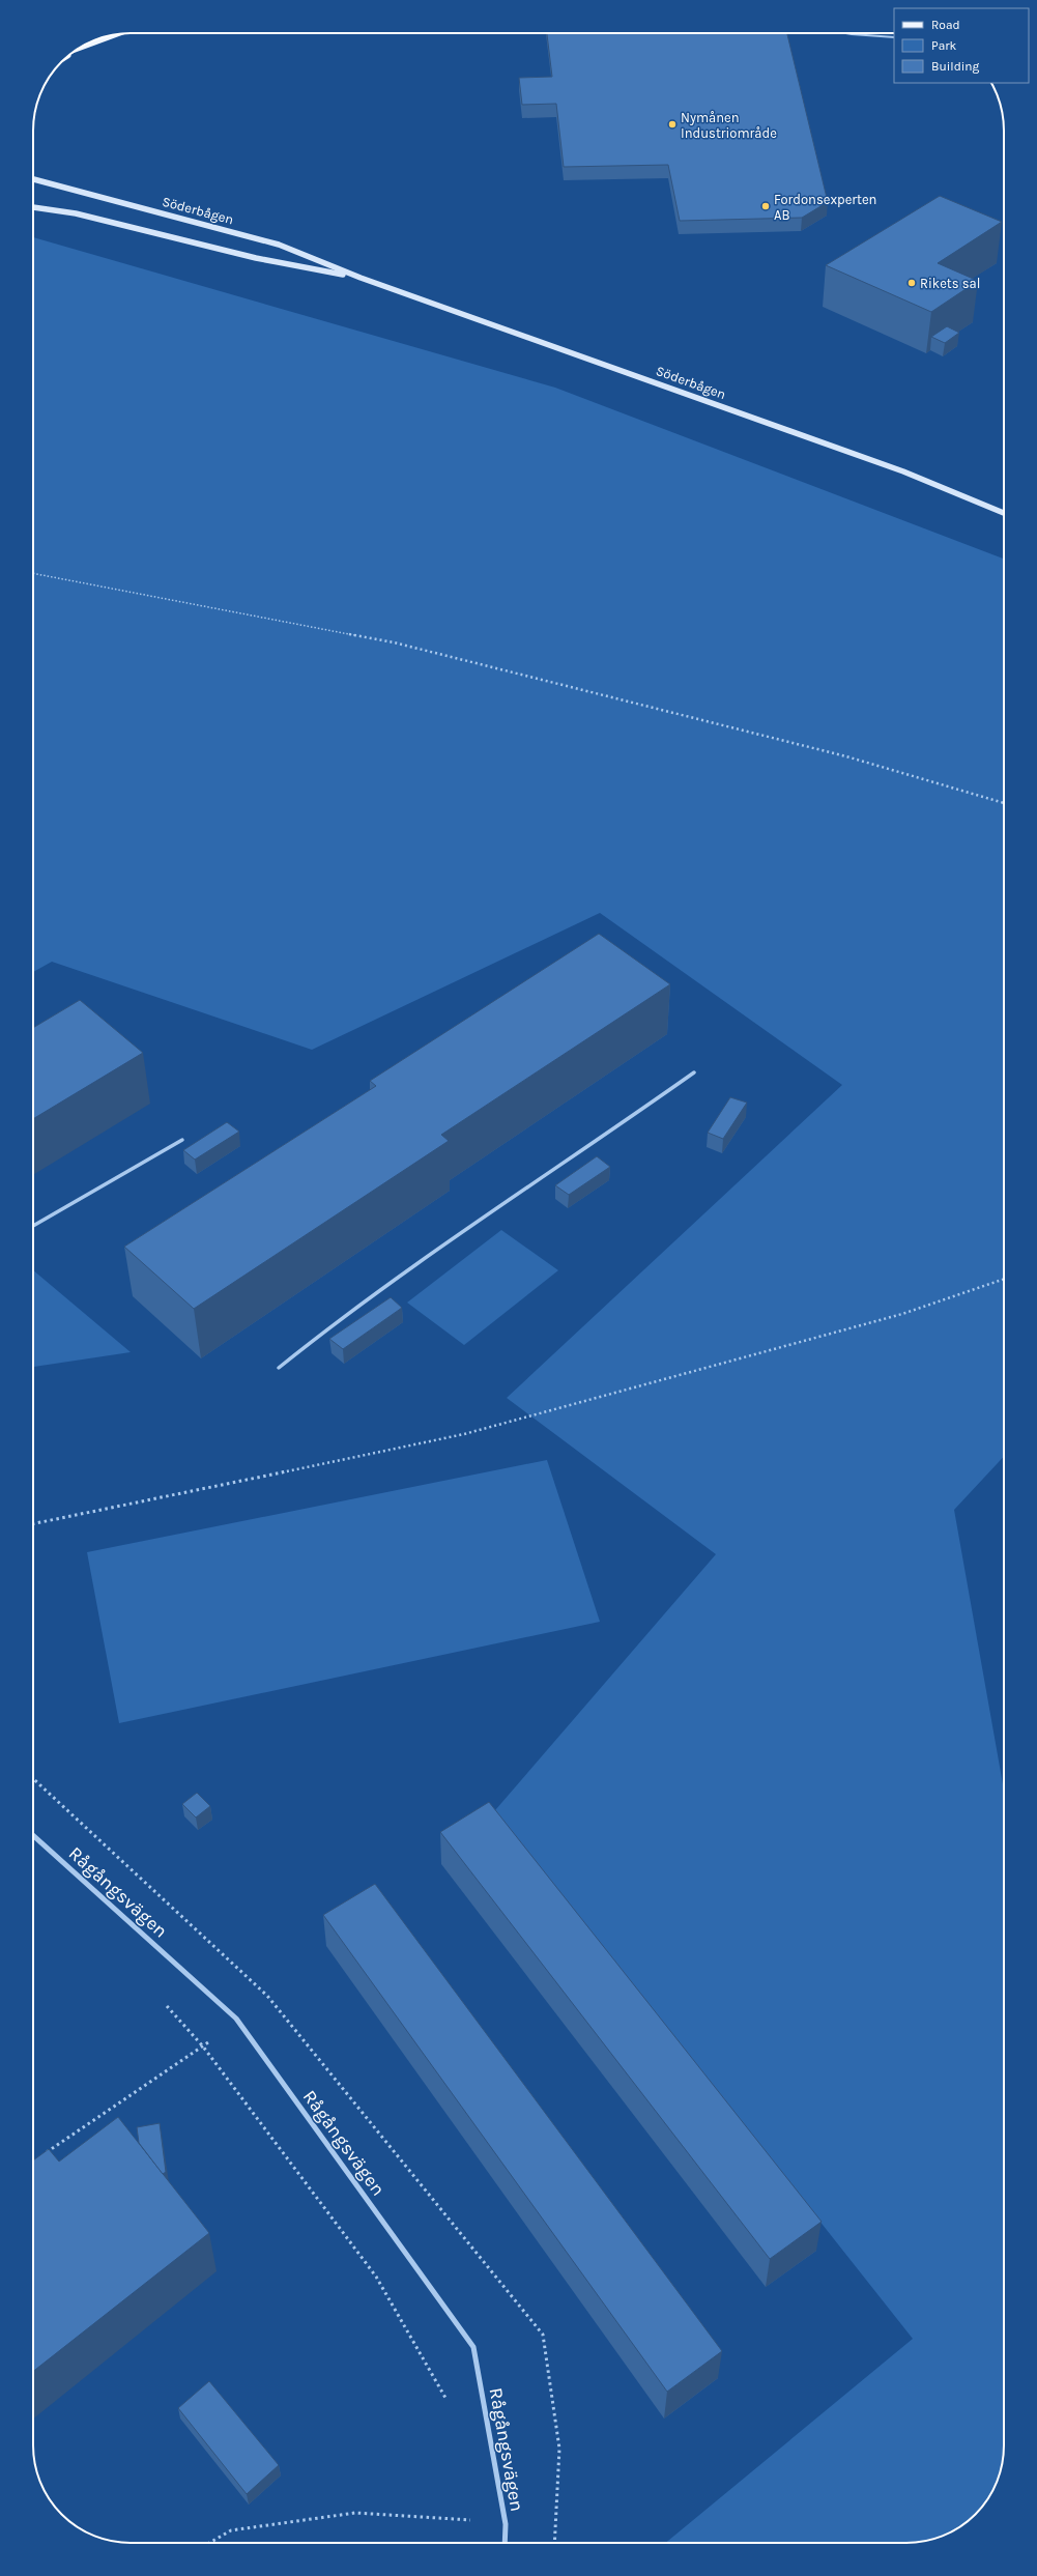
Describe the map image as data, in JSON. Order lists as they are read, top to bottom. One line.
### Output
{"streets":{"street":["Söderbågen","Rågångsvägen"]},"places":["Nymånen Industriområde","Fordonsexperten AB","Rikets sal"],"legend":["Road","Park","Building"]}
